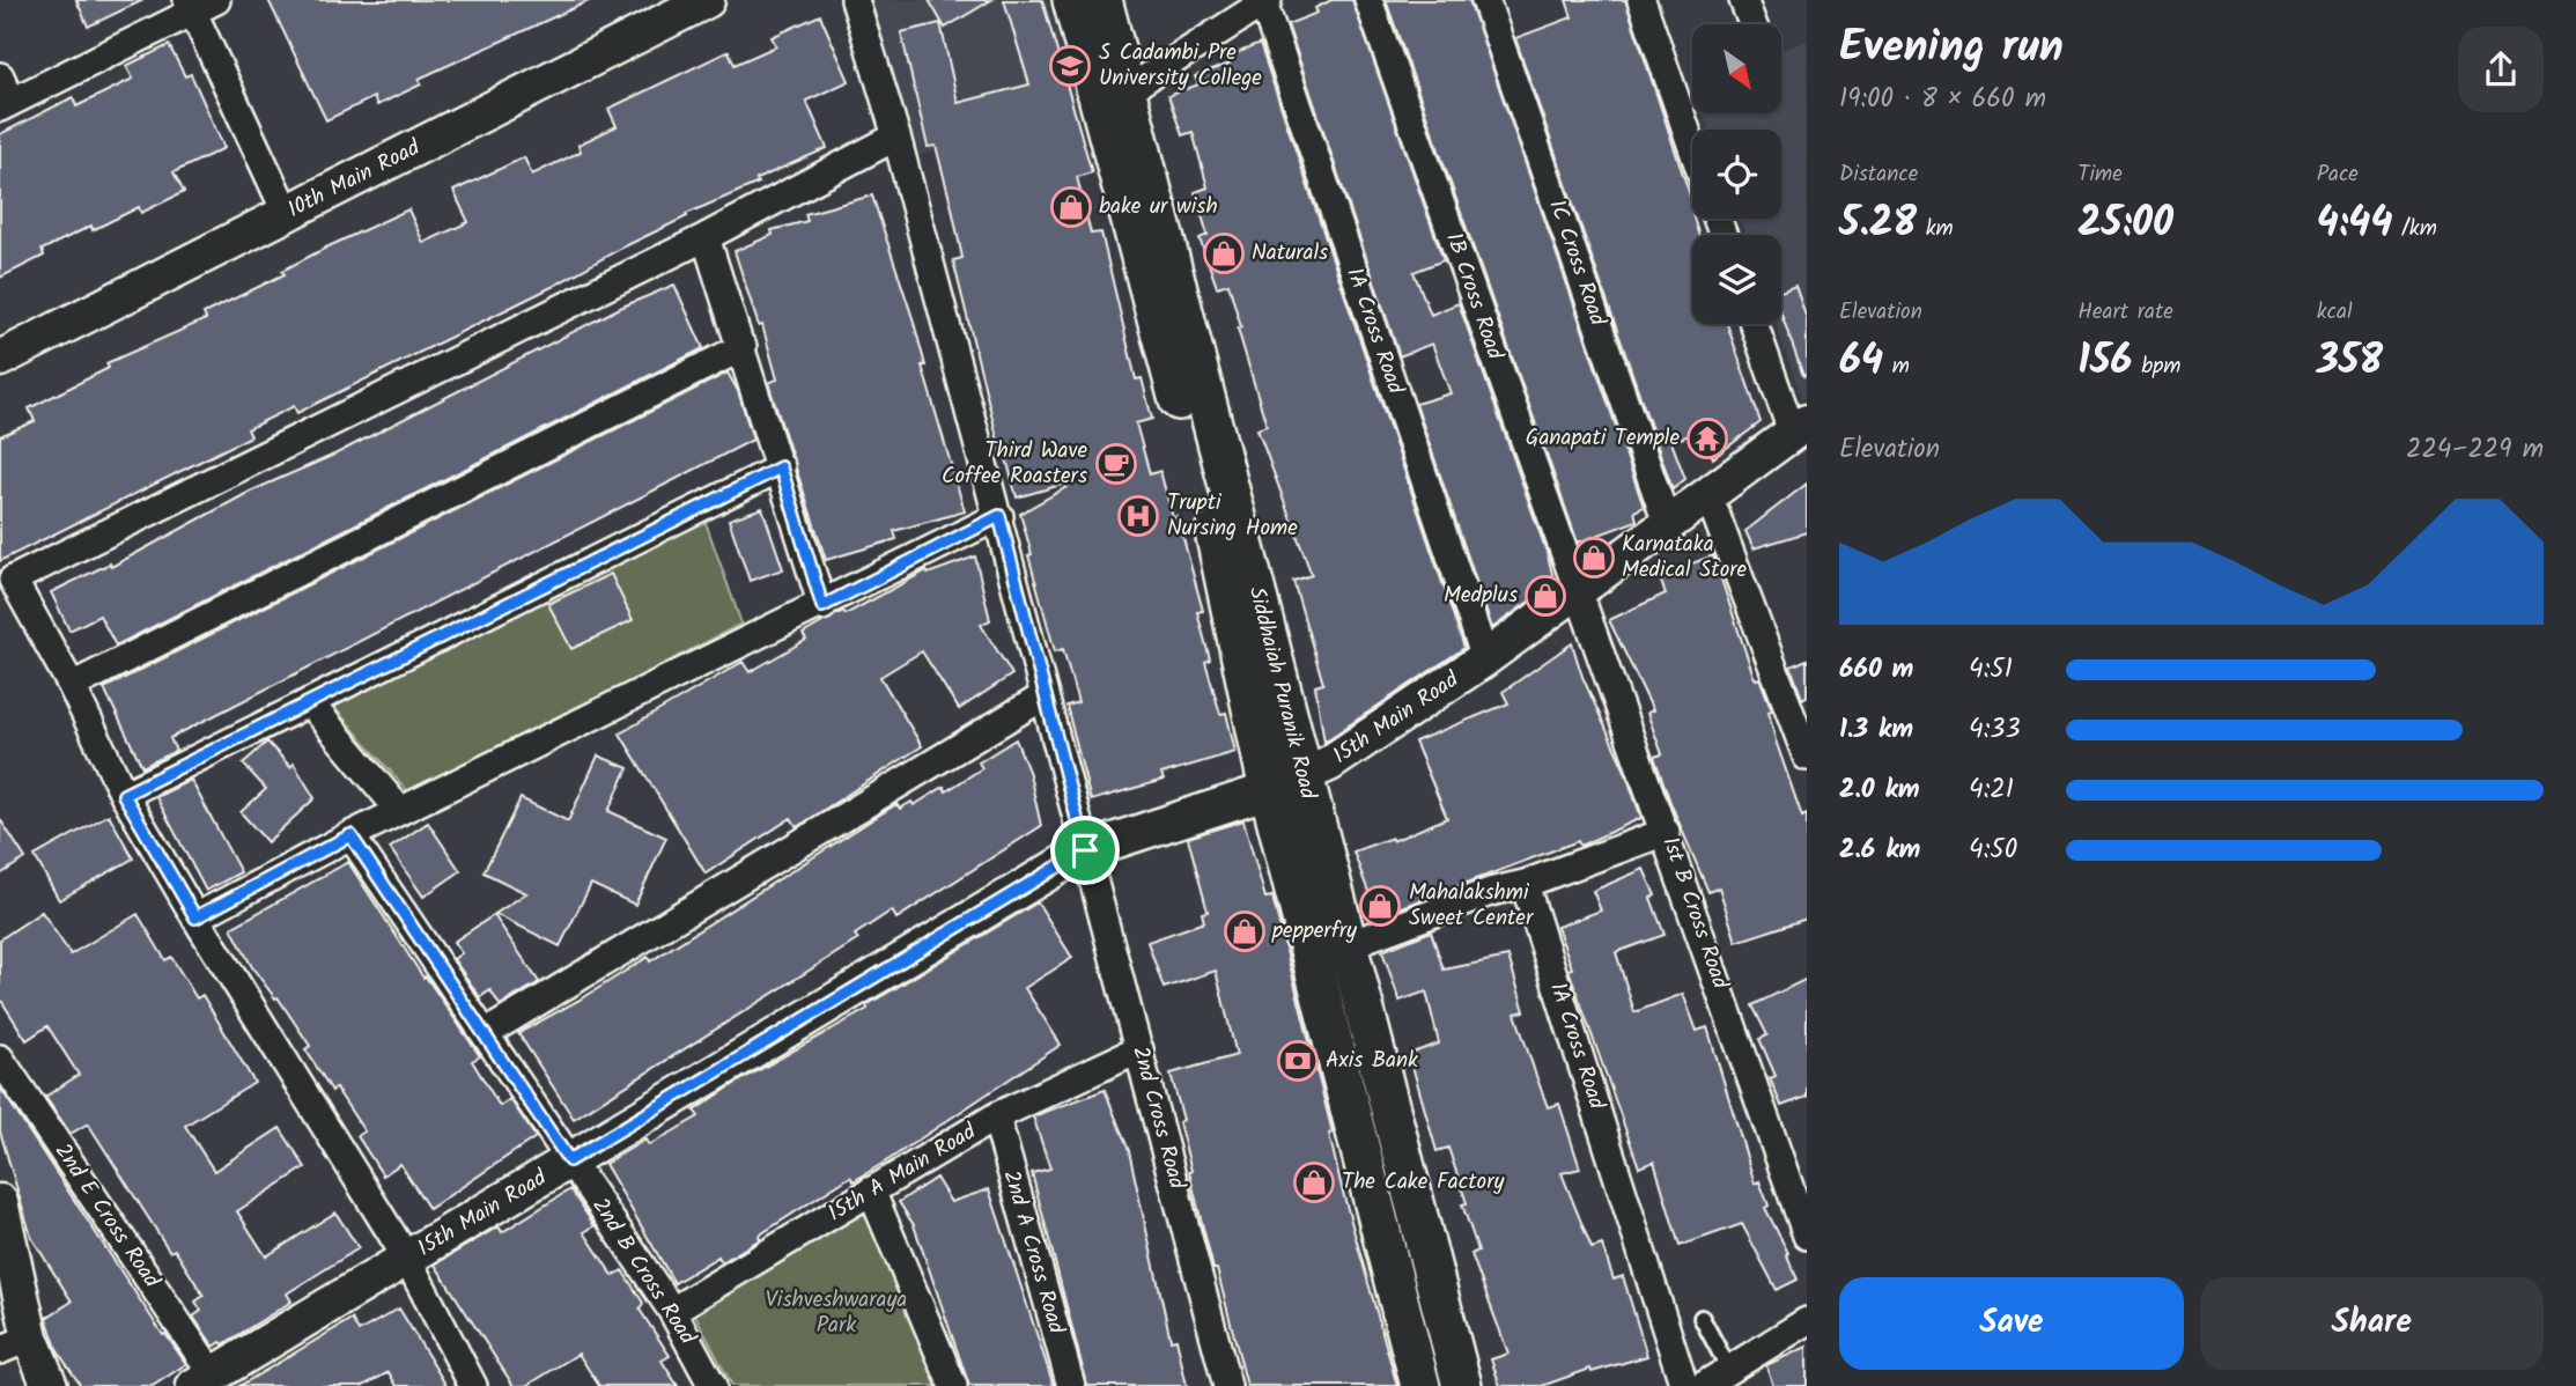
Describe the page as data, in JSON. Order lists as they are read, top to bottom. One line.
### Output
{"streets":{"main road":["Siddhaiah Puranik Road"],"street":["10th Main Road","1C Cross Road","1B Cross Road","1A Cross Road","15th Main Road","1st B Cross Road","2nd Cross Road","15th A Main Road","2nd E Cross Road","2nd A Cross Road","2nd B Cross Road"]},"crossings":[["1C Cross Road","15th Main Road"],["1B Cross Road","15th Main Road"],["1B Cross Road","1st B Cross Road"],["1A Cross Road","15th Main Road"],["Siddhaiah Puranik Road","15th Main Road"],["15th Main Road","1st B Cross Road"],["15th Main Road","2nd Cross Road"],["15th Main Road","2nd E Cross Road"],["15th Main Road","2nd B Cross Road"],["2nd Cross Road","15th A Main Road"],["15th A Main Road","2nd A Cross Road"],["15th A Main Road","2nd B Cross Road"]],"parks":["Vishveshwaraya Park"],"places":{"school or university":["S Cadambi Pre University College"],"shop":["bake ur wish","Naturals","Karnataka Medical Store","Medplus","Mahalakshmi Sweet Center","pepperfry","The Cake Factory"],"temple":["Ganapati Temple"],"cafe":["Third Wave Coffee Roasters"],"hospital":["Trupti Nursing Home"],"bank":["Axis Bank"]},"north":"bottom right","page":{"heading":["Evening run","19:00 · 8 × 660 m"],"stats":[["Distance","5.28 km"],["Time","25:00"],["Pace","4:44 /km"],["Elevation","64 m"],["Heart rate","156 bpm"],["kcal","358"]],"chart":["Elevation","224–229 m"],"list":[{"name":"660 m","note":"4:51"},{"name":"1.3 km","note":"4:33"},{"name":"2.0 km","note":"4:21"},{"name":"2.6 km","note":"4:50"}],"buttons":["Save","Share"]}}
